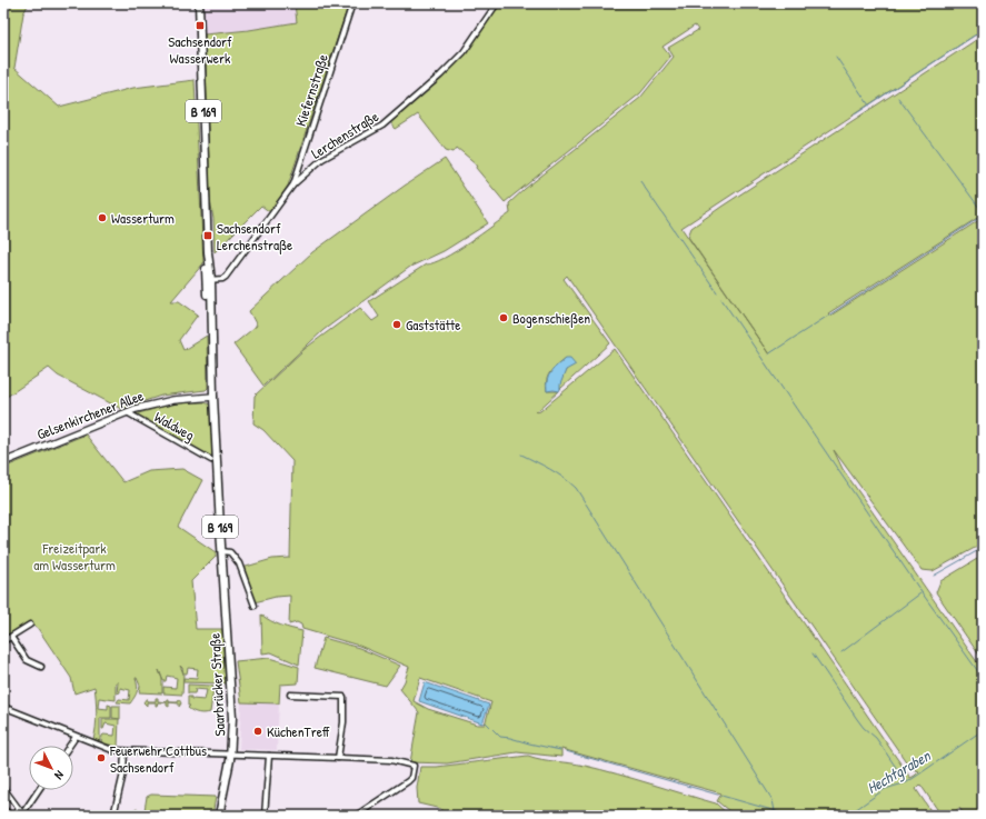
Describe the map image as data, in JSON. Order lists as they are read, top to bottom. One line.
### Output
{"streets":{"main road":["B 169","Gelsenkirchener Allee","Saarbrücker Straße"],"street":["Kiefernstraße","Lerchenstraße","Waldweg"]},"crossings":[["Kiefernstraße","Lerchenstraße"],["Lerchenstraße","Saarbrücker Straße"],["Gelsenkirchener Allee","Waldweg"],["Gelsenkirchener Allee","Saarbrücker Straße"]],"water":["Hechtgraben"],"parks":["Freizeitpark am Wasserturm"],"places":{"transit":["Sachsendorf Wasserwerk","Sachsendorf Lerchenstraße"],"other":["Wasserturm","Bogenschießen","Gaststätte","KüchenTreff","Feuerwehr Cottbus Sachsendorf"]},"north":"bottom right"}
